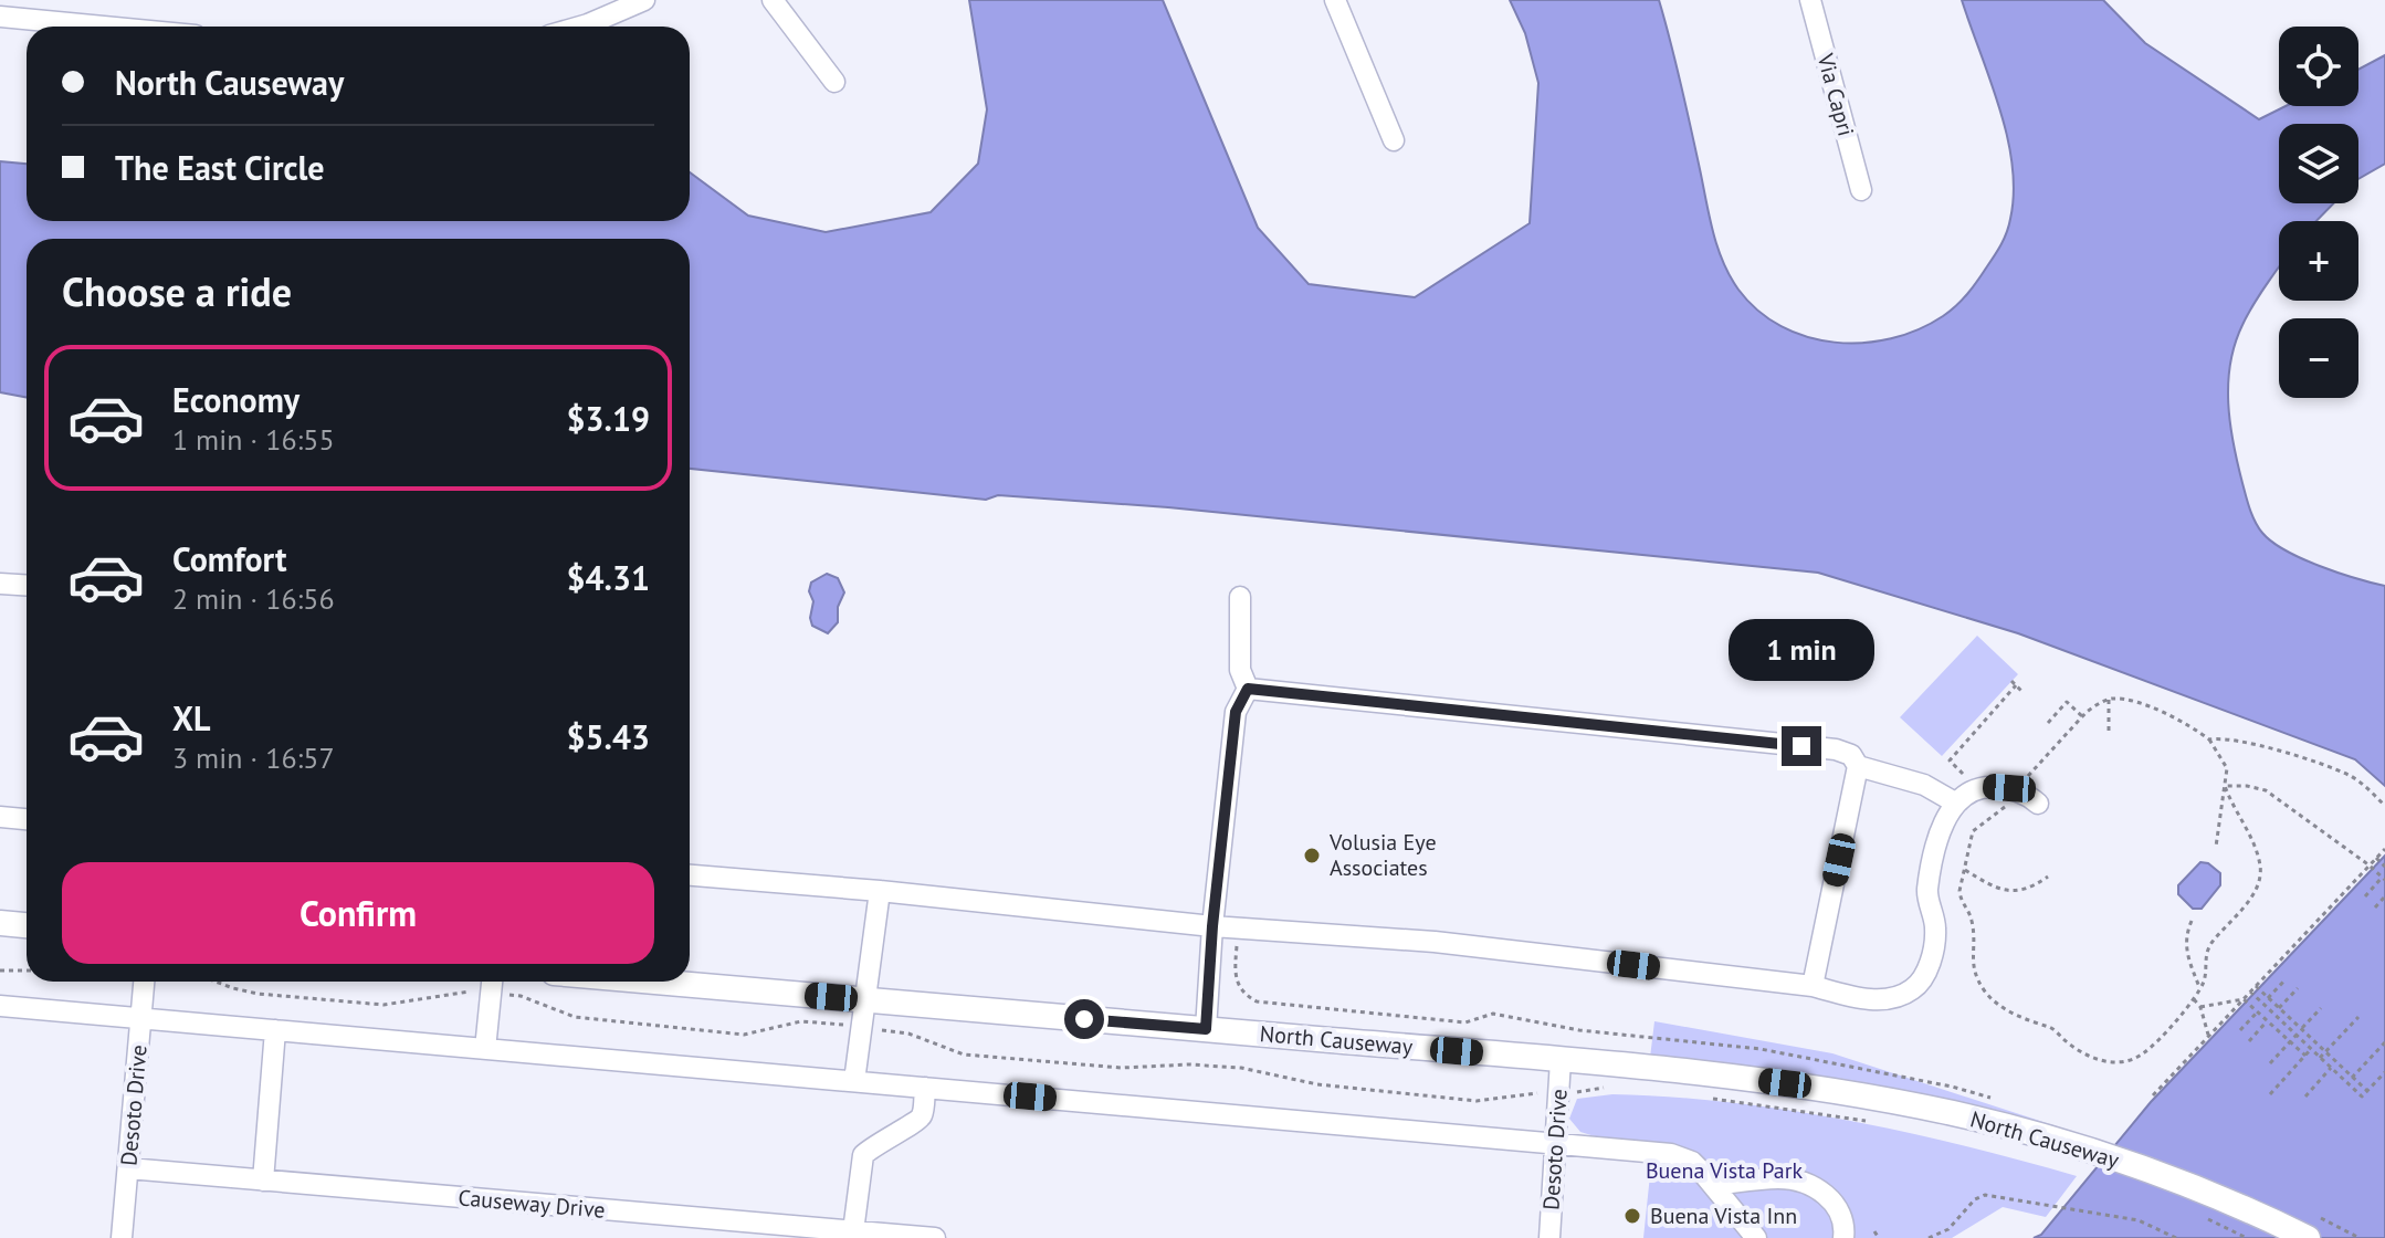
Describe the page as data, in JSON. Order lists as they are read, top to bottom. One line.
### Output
{"streets":{"main road":["North Causeway"],"street":["Via Capri","Desoto Drive","Causeway Drive"]},"crossings":[["North Causeway","Desoto Drive"],["Desoto Drive","Causeway Drive"]],"parks":["Buena Vista Park"],"places":["Volusia Eye Associates","Buena Vista Inn"],"page":{"map_buttons":["+","−"],"banner":["North Causeway","The East Circle"],"heading":"Choose a ride","list":[{"name":"Economy","note":"1 min · 16:55","value":"$3.19"},{"name":"Comfort","note":"2 min · 16:56","value":"$4.31"},{"name":"XL","note":"3 min · 16:57","value":"$5.43"}],"bubble":"1 min","buttons":"Confirm"}}
